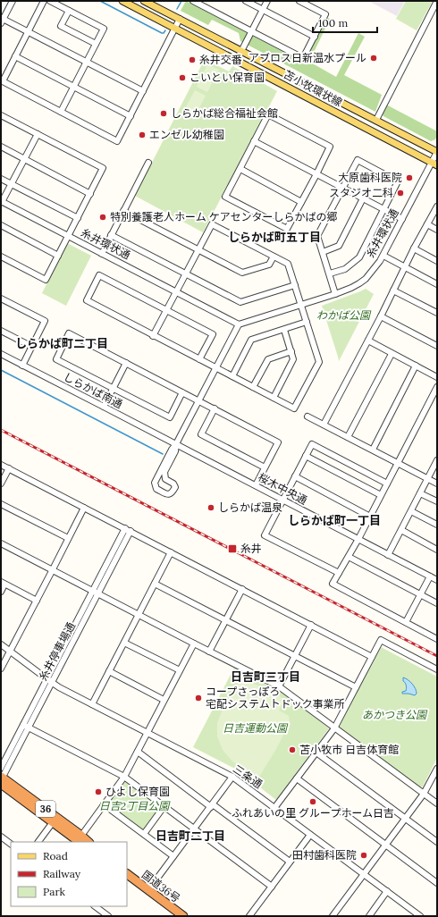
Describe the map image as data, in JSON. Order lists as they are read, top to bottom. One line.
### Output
{"streets":{"highway":["36","国道36号"],"main road":["苫小牧環状線"],"street":["糸井環状通","しらかば南通","桜木中央通","糸井停車場通","三条通"]},"crossings":[["苫小牧環状線","糸井環状通"],["しらかば南通","桜木中央通"],["糸井停車場通","三条通"],["糸井停車場通","36"]],"districts":["しらかば町五丁目","しらかば町二丁目","しらかば町一丁目","日吉町三丁目","日吉町二丁目"],"parks":["わかば公園","あかつき公園","日吉運動公園","日吉2丁目公園"],"places":{"other":["アブロス日新温水プール","糸井交番","こいとい保育園","しらかば総合福祉会館","エンゼル幼稚園","大原歯科医院","スタジオ二科","特別養護老人ホーム ケアセンターしらかばの郷","しらかば温泉","コープさっぽろ 宅配システムトドック事業所","苫小牧市 日吉体育館","ひよし保育園","ふれあいの里 グループホーム日吉","田村歯科医院"],"transit":["糸井"]},"legend":["Road","Railway","Park"],"scale_bar":"100 m"}
